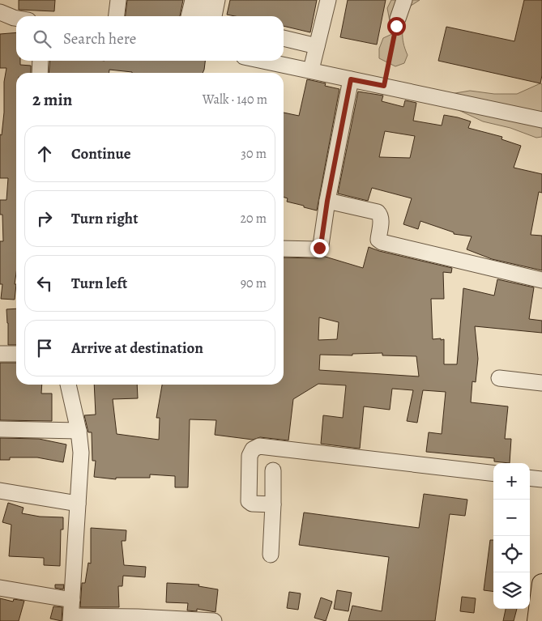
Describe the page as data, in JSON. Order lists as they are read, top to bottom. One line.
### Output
{"page":{"search":"Search here","heading":["2 min","Walk · 140 m"],"list":[["Continue","30 m"],["Turn right","20 m"],["Turn left","90 m"],"Arrive at destination"],"map_buttons":["+","−"]}}
